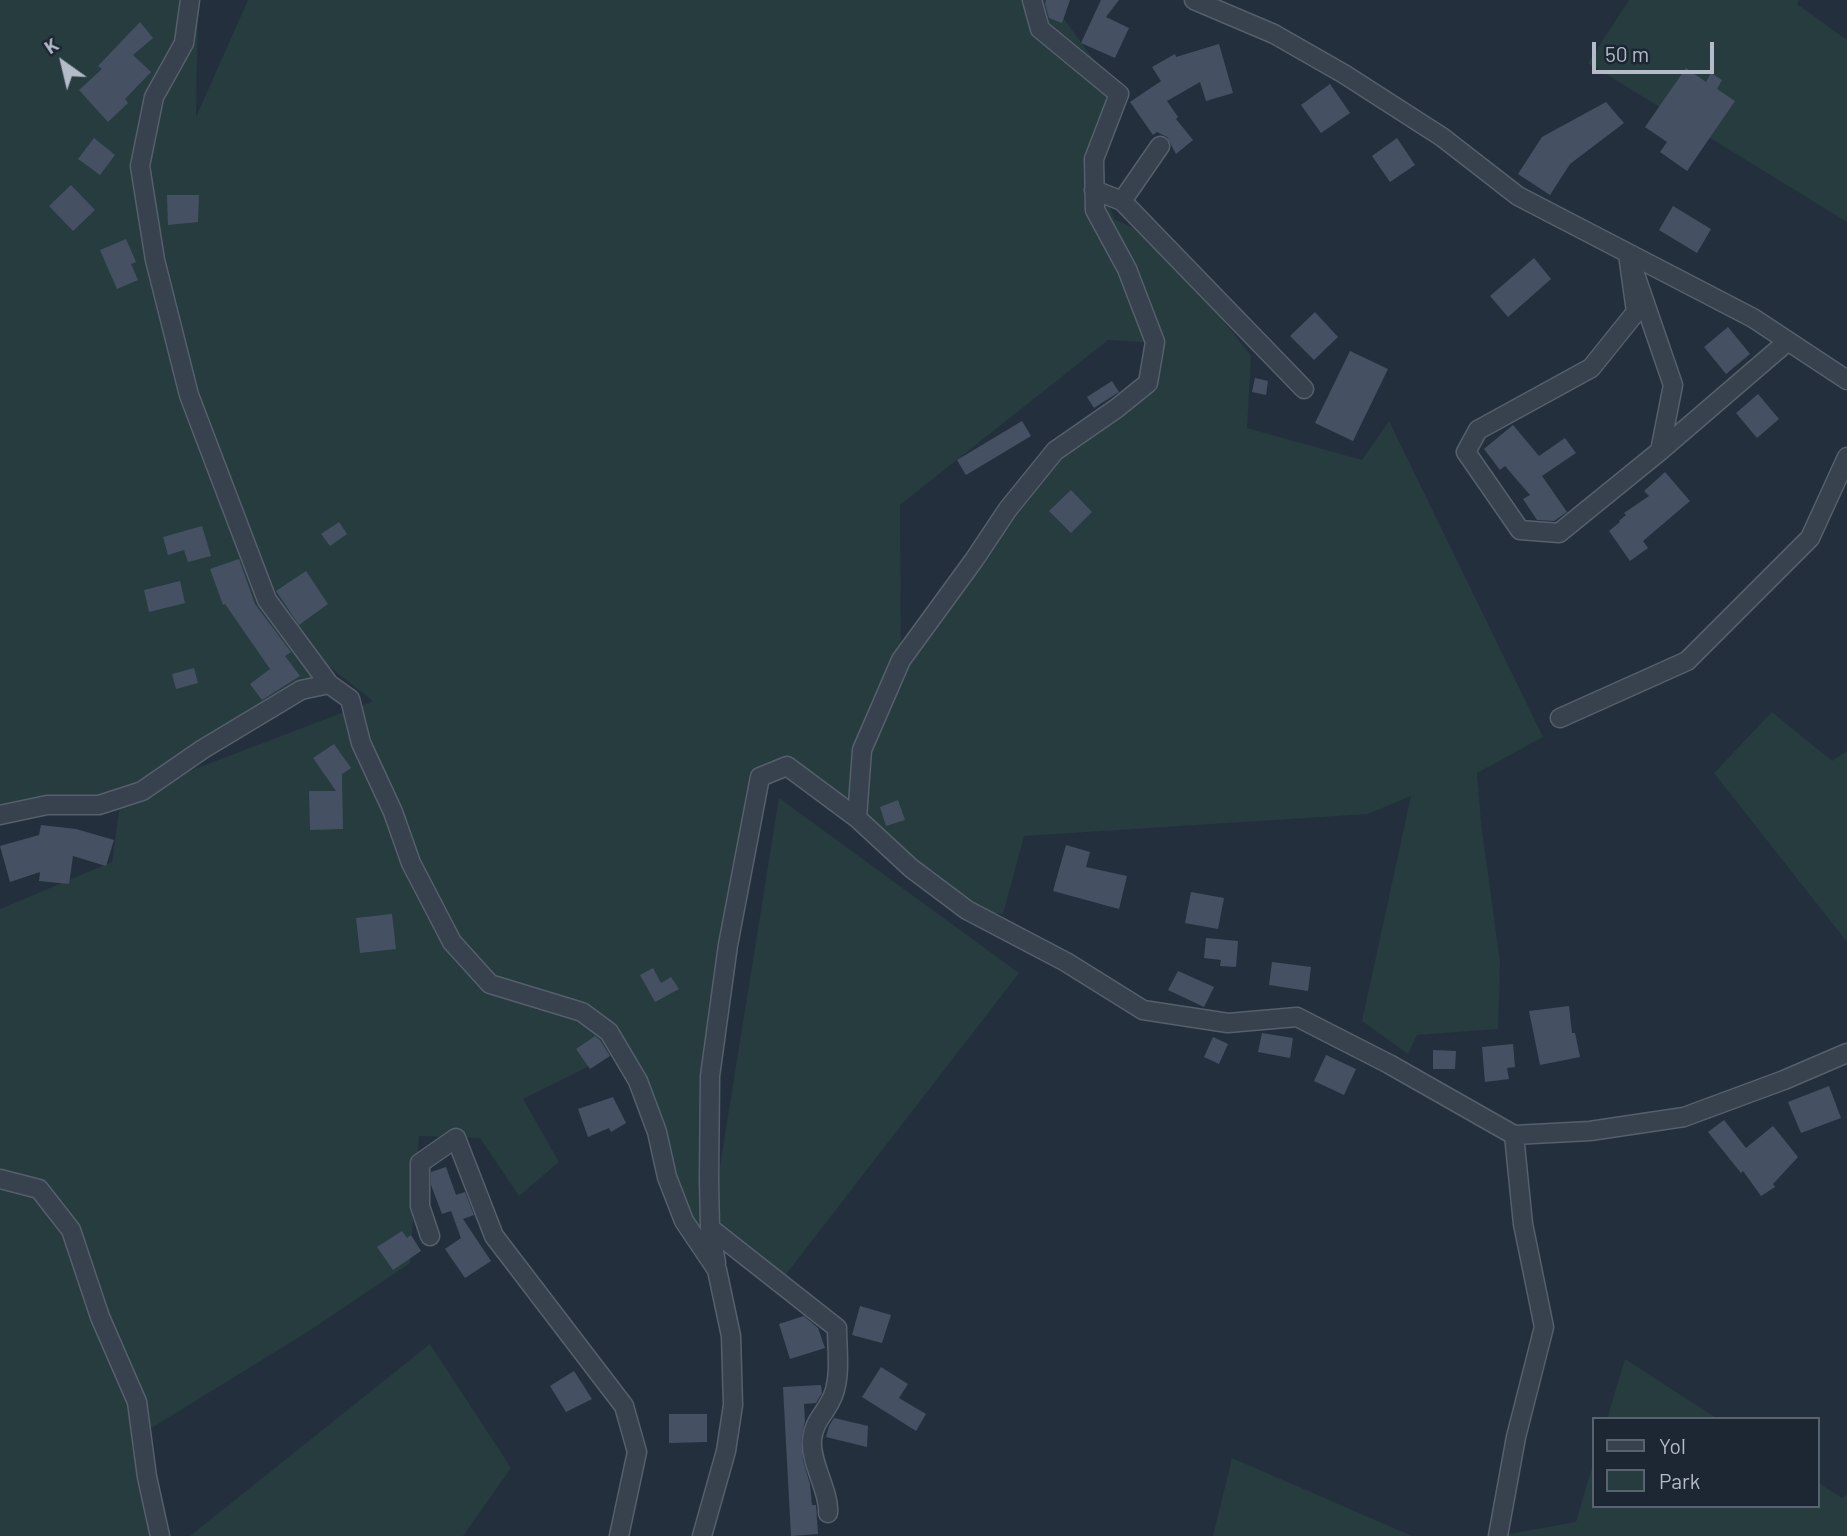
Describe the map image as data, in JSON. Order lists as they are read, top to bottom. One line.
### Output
{"legend":["Yol","Park"],"scale_bar":"50 m","north":"top left"}
